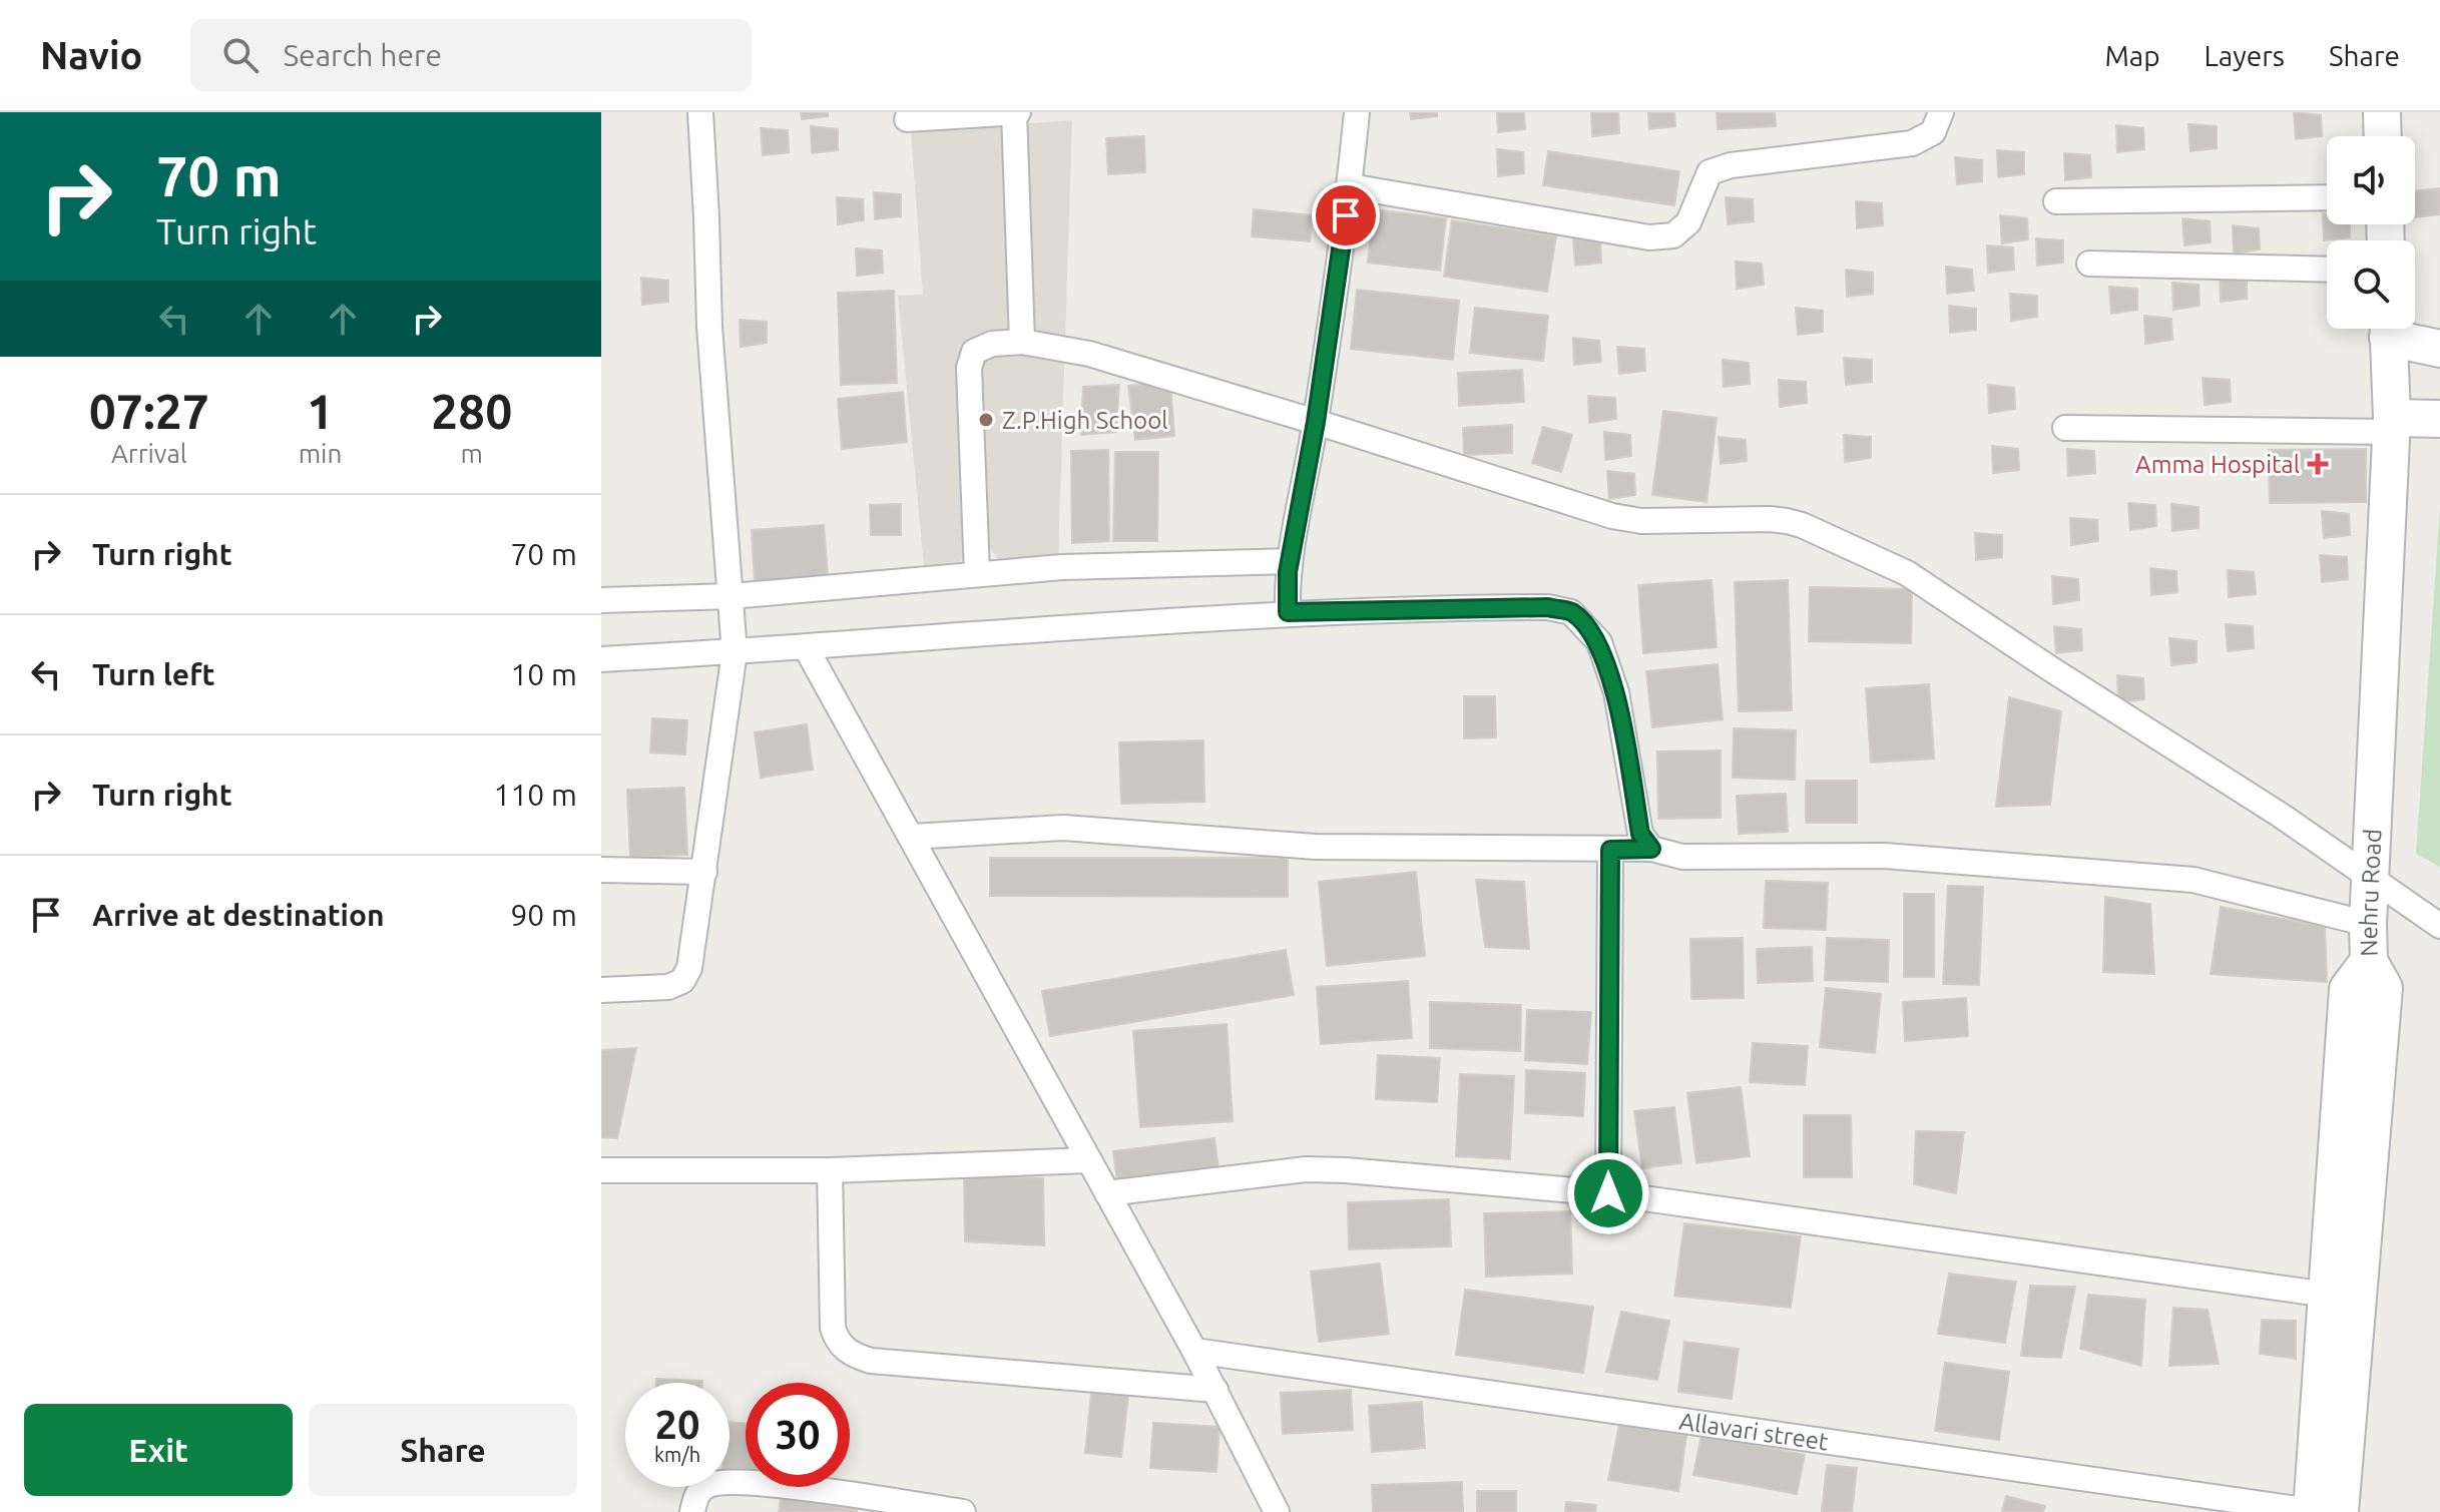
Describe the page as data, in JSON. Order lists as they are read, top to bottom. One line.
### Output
{"streets":{"main road":["Nehru Road"],"street":["Allavari street"]},"places":{"other":["Z.P.High School"],"health":["Amma Hospital"]},"page":{"header":"Navio","search":"Search here","nav":["Map","Layers","Share"],"turn":["70 m","Turn right"],"eta":["07:27","Arrival","1","min","280","m"],"list":[{"name":"Turn right","value":"70 m"},{"name":"Turn left","value":"10 m"},{"name":"Turn right","value":"110 m"},{"name":"Arrive at destination","value":"90 m"}],"speed":"20 km/h","limit":"30","buttons":["Exit","Share"]}}
